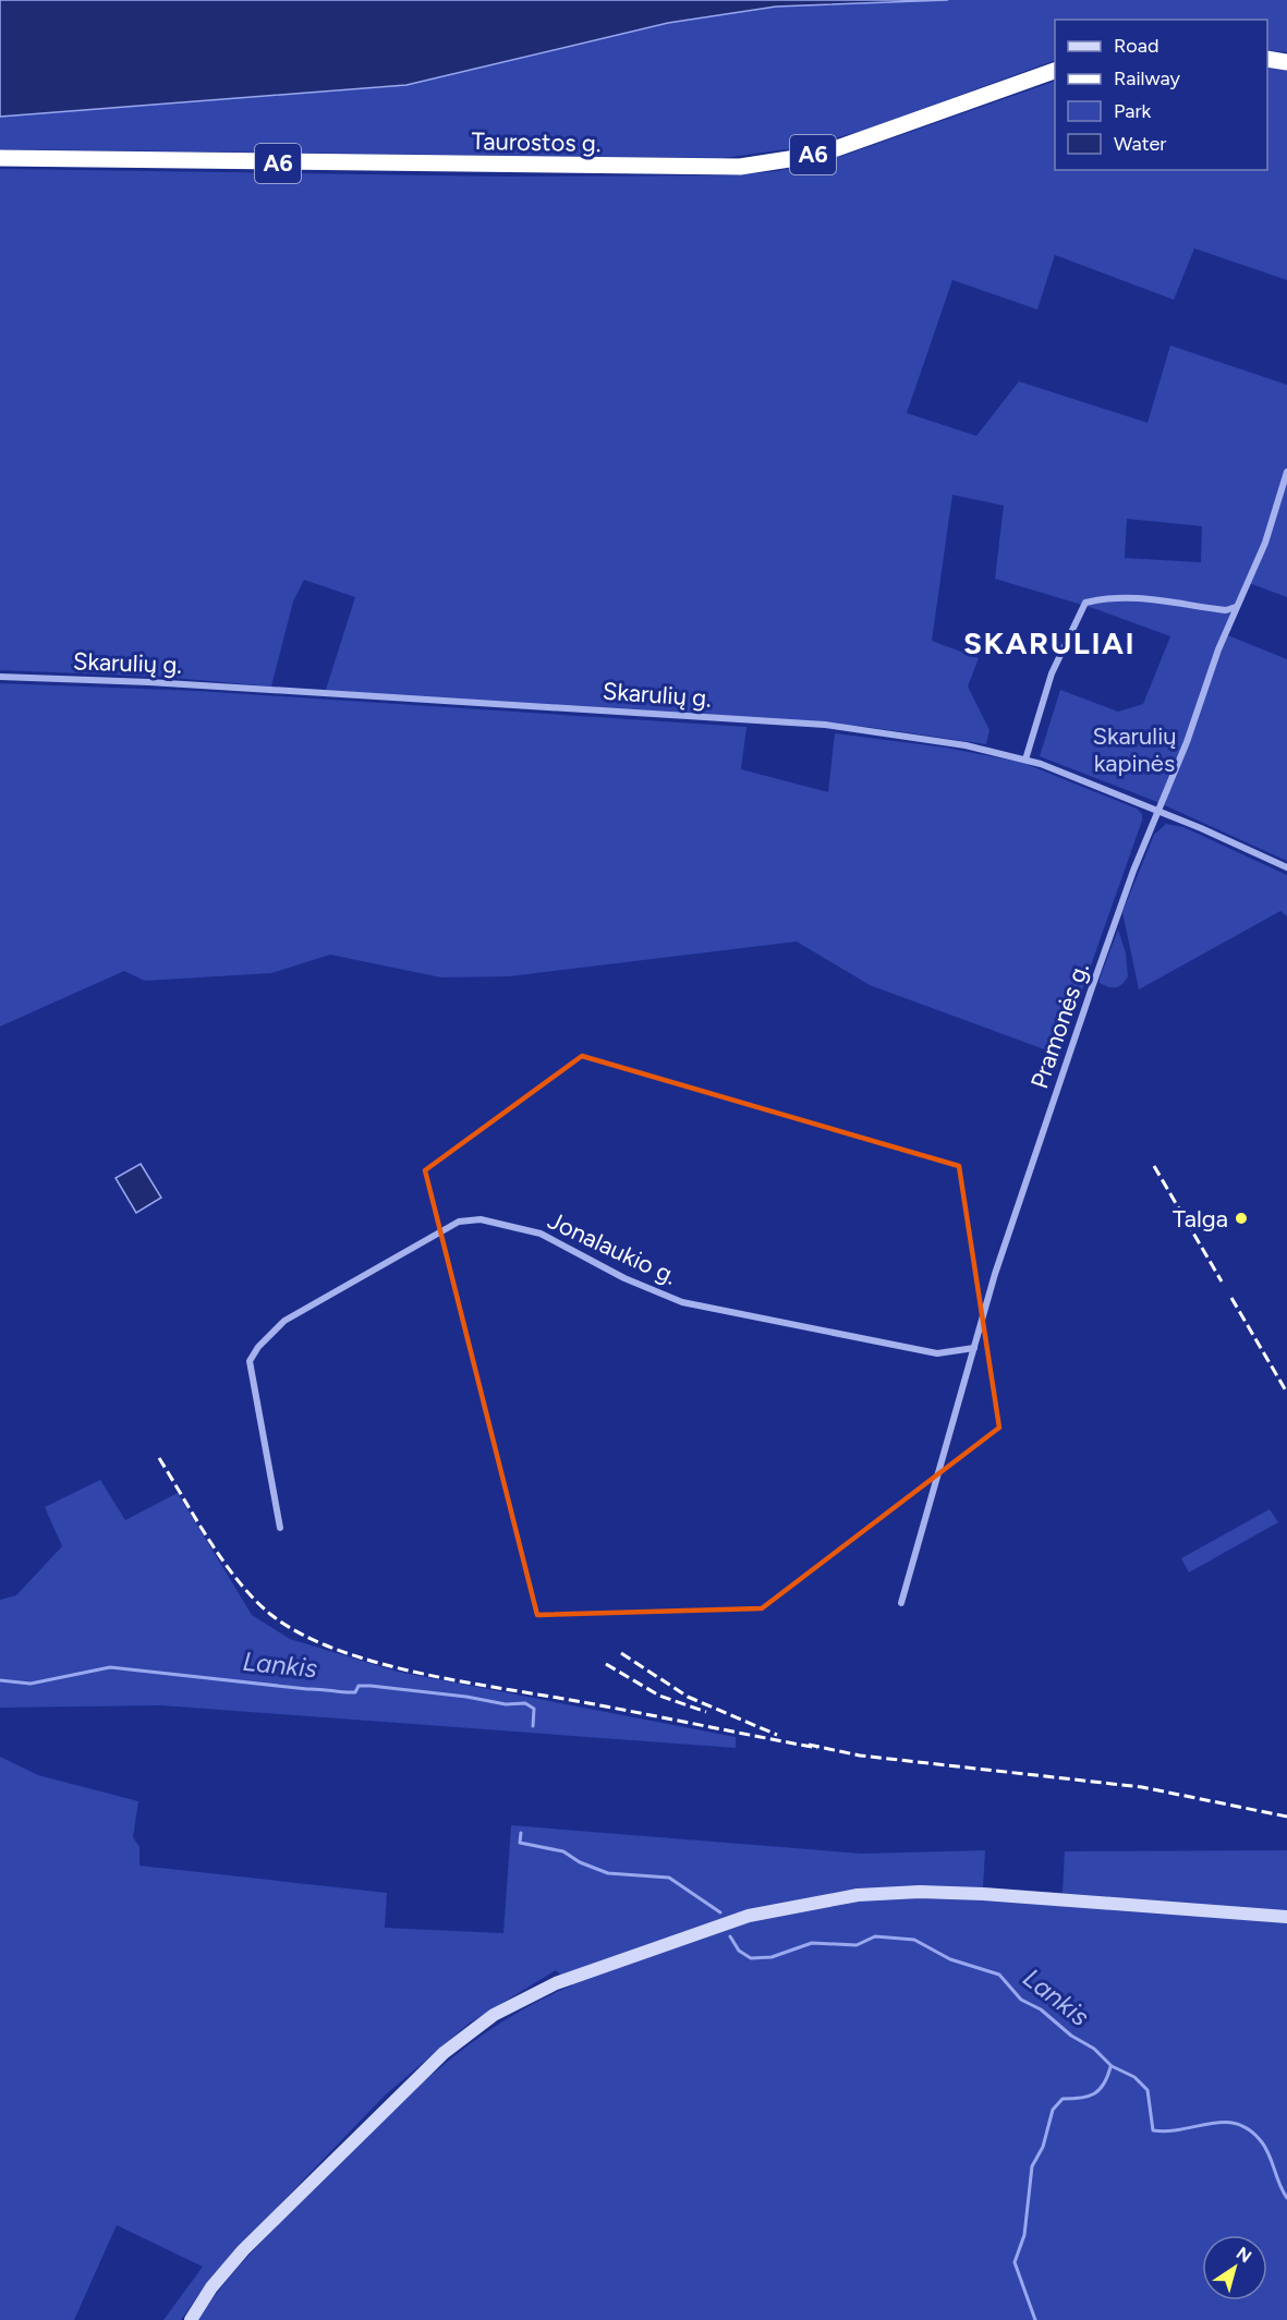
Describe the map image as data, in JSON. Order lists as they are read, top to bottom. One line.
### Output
{"streets":{"highway":["Taurostos g.","A6"],"street":["Skarulių g.","Pramonės g.","Jonalaukio g."]},"crossings":[["Skarulių g.","Pramonės g."],["Pramonės g.","Jonalaukio g."]],"districts":["SKARULIAI"],"water":["Lankis"],"parks":["Skarulių kapinės"],"places":["Talga"],"legend":["Road","Railway","Park","Water"],"north":"top right"}
